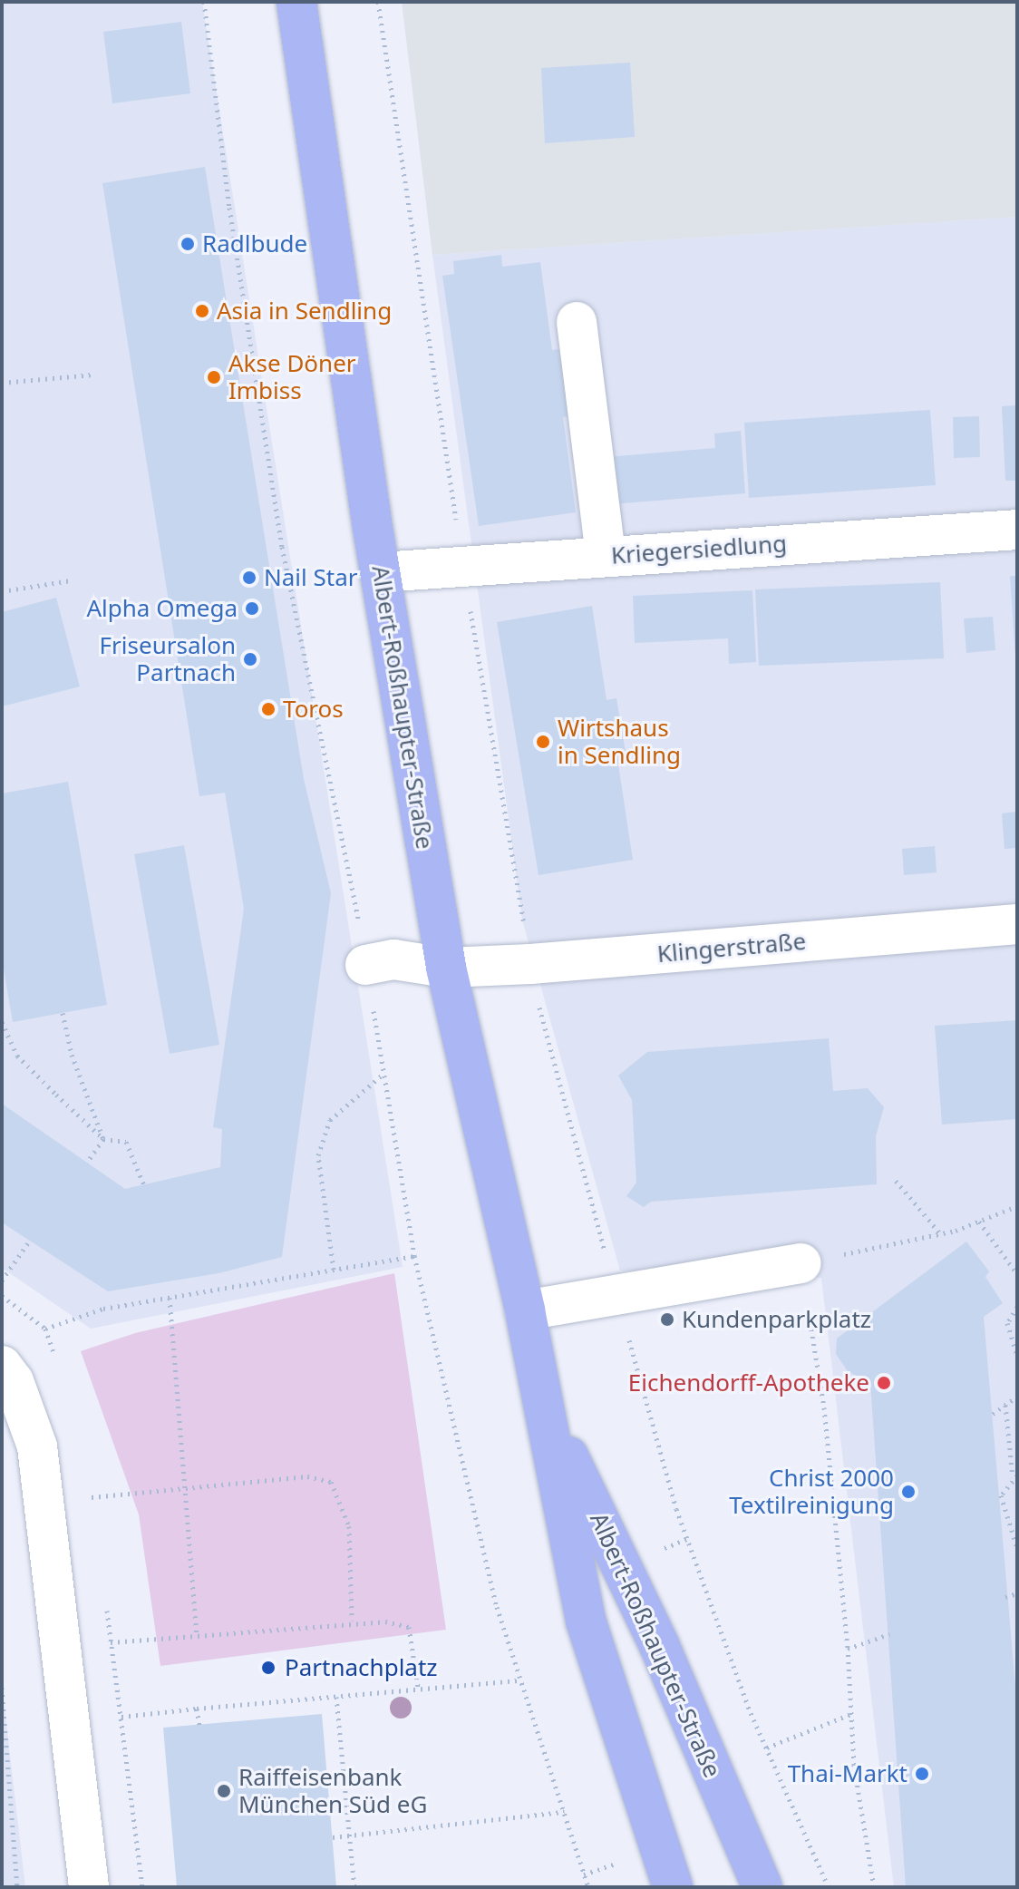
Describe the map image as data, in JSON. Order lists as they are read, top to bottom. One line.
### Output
{"streets":{"main road":["Albert-Roßhaupter-Straße"],"street":["Kriegersiedlung","Klingerstraße"]},"crossings":[["Kriegersiedlung","Albert-Roßhaupter-Straße"],["Albert-Roßhaupter-Straße","Klingerstraße"]],"places":["Radlbude","Asia in Sendling","Akse Döner Imbiss","Nail Star","Alpha Omega","Friseursalon Partnach","Toros","Wirtshaus in Sendling","Kundenparkplatz","Eichendorff-Apotheke","Christ 2000 Textilreinigung","Partnachplatz","Thai-Markt","Raiffeisenbank München Süd eG"]}
